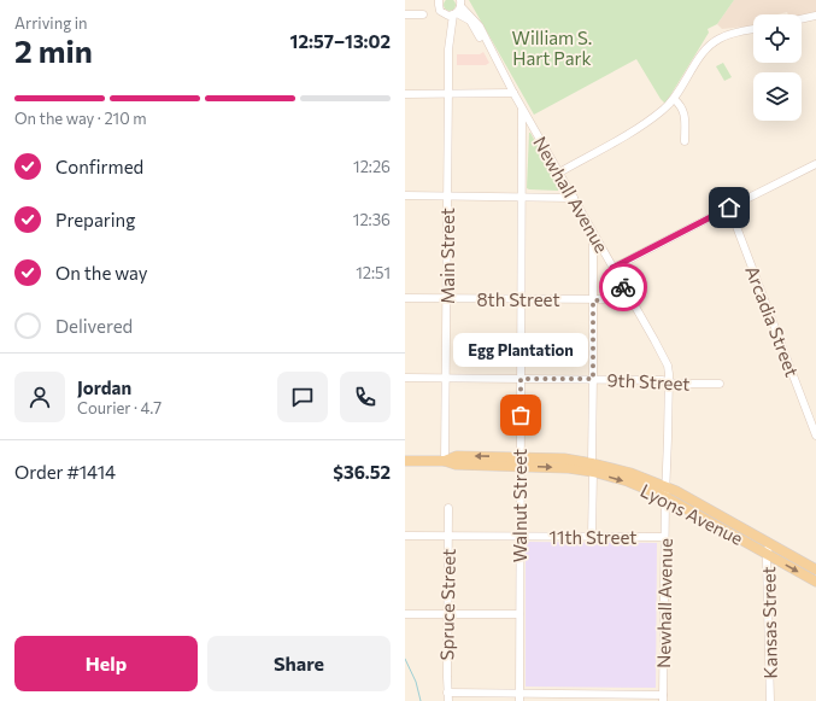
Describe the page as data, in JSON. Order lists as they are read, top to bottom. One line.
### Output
{"streets":{"main road":["Lyons Avenue"],"street":["Newhall Avenue","Main Street","8th Street","Arcadia Street","9th Street","Walnut Street","11th Street","Spruce Street","Kansas Street"]},"crossings":[["Newhall Avenue","Main Street"],["Newhall Avenue","8th Street"],["Newhall Avenue","9th Street"],["Newhall Avenue","Walnut Street"],["Newhall Avenue","Lyons Avenue"],["Newhall Avenue","11th Street"],["Main Street","8th Street"],["Main Street","9th Street"],["Main Street","Lyons Avenue"],["8th Street","Walnut Street"],["9th Street","Walnut Street"],["Walnut Street","Lyons Avenue"],["Walnut Street","11th Street"],["Lyons Avenue","Kansas Street"],["11th Street","Spruce Street"]],"parks":["William S. Hart Park"],"places":["Egg Plantation"],"page":{"heading":["2 min","Arriving in","12:57–13:02"],"panel":["Jordan","Courier · 4.7","Order #1414","$36.52"],"bar":"On the way · 210 m","list":[["Confirmed","12:26"],["Preparing","12:36"],["On the way","12:51"],"Delivered"],"bubble":"Egg Plantation","buttons":["Help","Share"]}}
